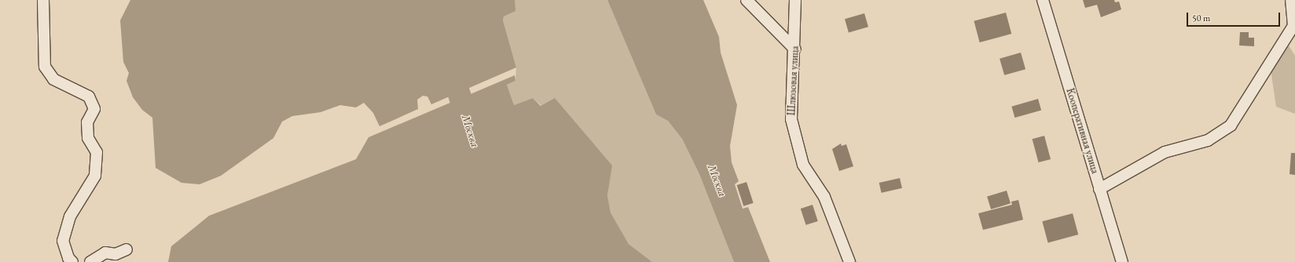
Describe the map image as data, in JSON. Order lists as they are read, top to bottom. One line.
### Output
{"streets":{"street":["Шлюзовая улица","Кооперативная улица"]},"water":["Москва"],"scale_bar":"50 m"}
